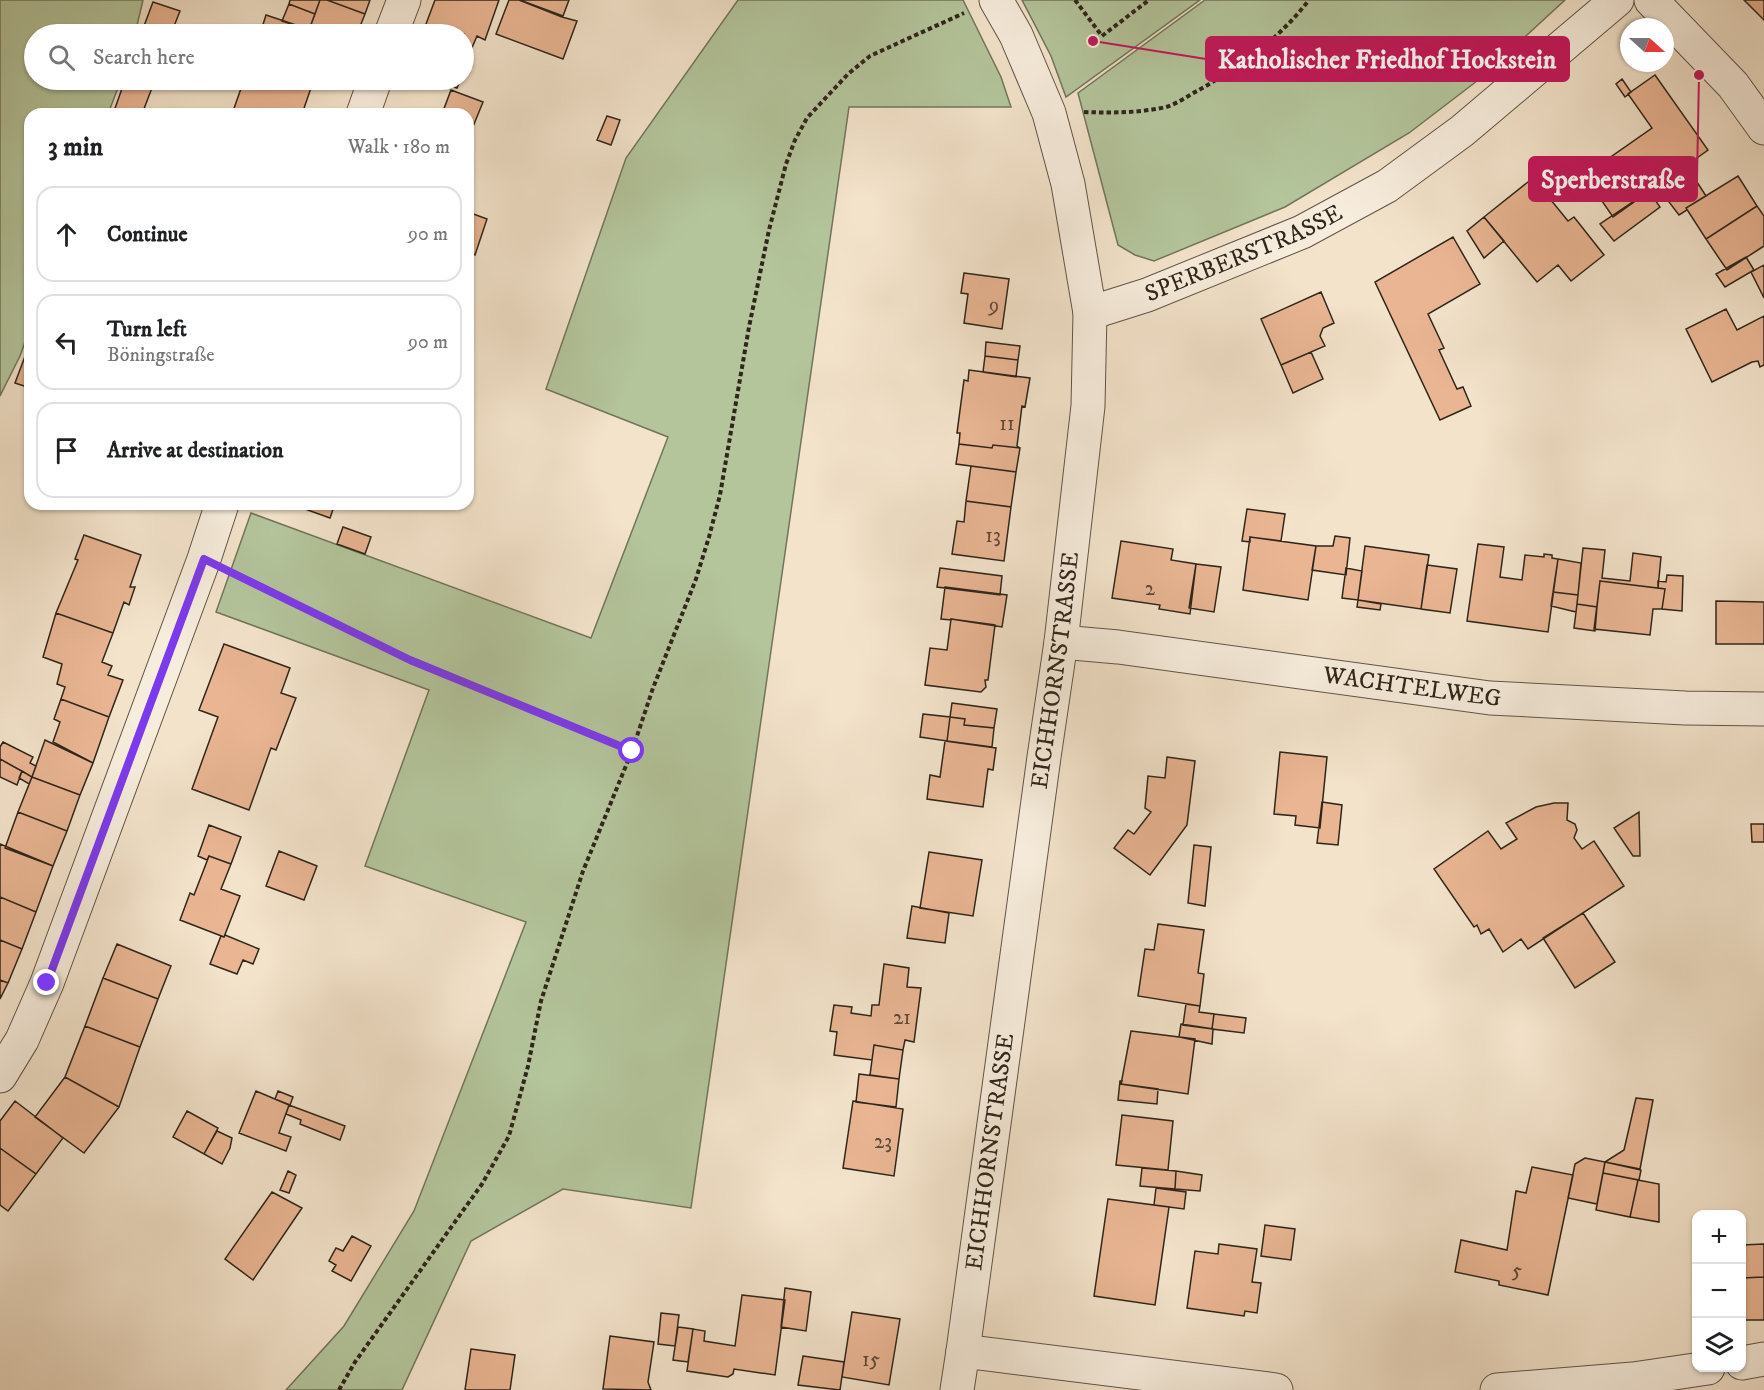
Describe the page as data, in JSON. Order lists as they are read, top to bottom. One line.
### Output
{"streets":{"street":["SPERBERSTRASSE","EICHHORNSTRASSE","WACHTELWEG"]},"crossings":[["SPERBERSTRASSE","EICHHORNSTRASSE"],["EICHHORNSTRASSE","WACHTELWEG"]],"places":["Katholischer Friedhof Hockstein","Sperberstraße"],"house_numbers":["9","11","13","2","21","23","5","15"],"north":"right","page":{"search":"Search here","heading":["3 min","Walk · 180 m"],"list":[["Continue","90 m"],["Turn left","Böningstraße","90 m"],"Arrive at destination"],"map_buttons":["+","−"]}}
